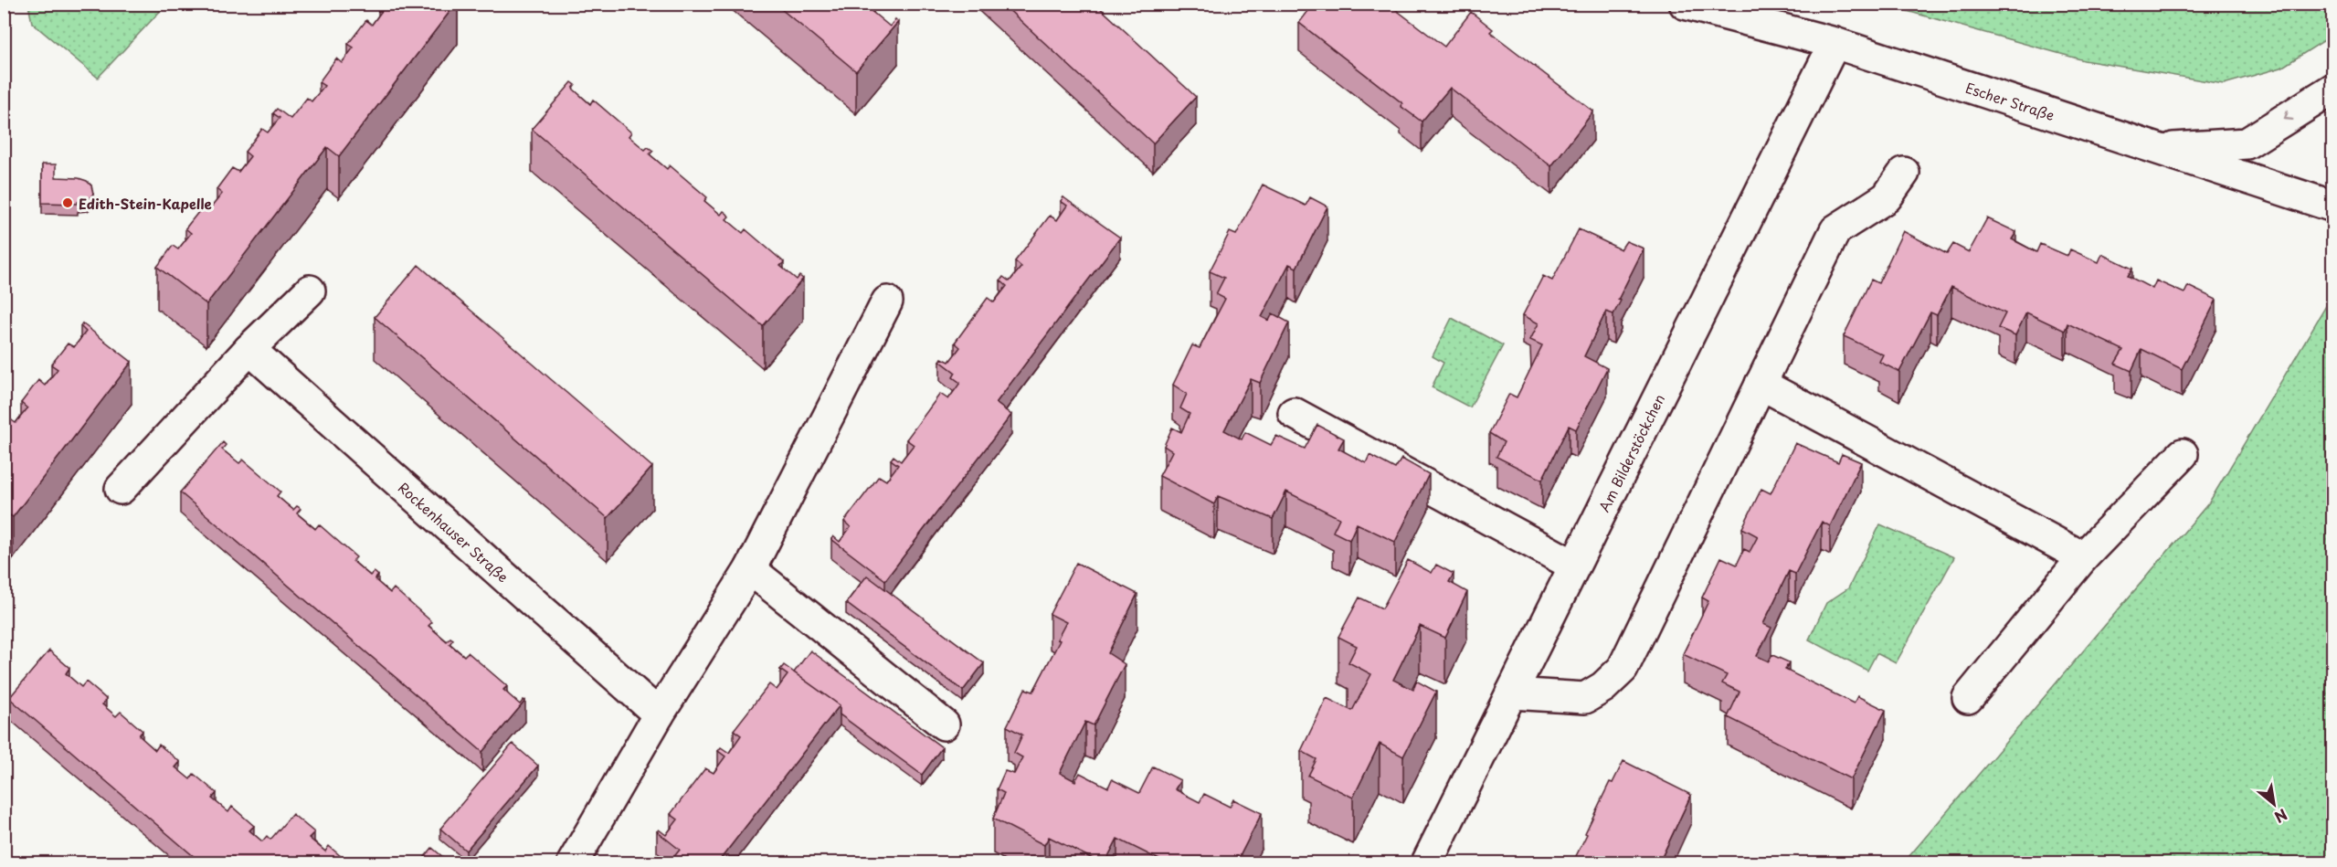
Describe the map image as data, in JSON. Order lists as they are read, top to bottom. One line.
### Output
{"streets":{"street":["Escher Straße","Am Bilderstöckchen","Rockenhauser Straße"]},"crossings":[["Escher Straße","Am Bilderstöckchen"]],"places":["Edith-Stein-Kapelle"],"north":"bottom right"}
